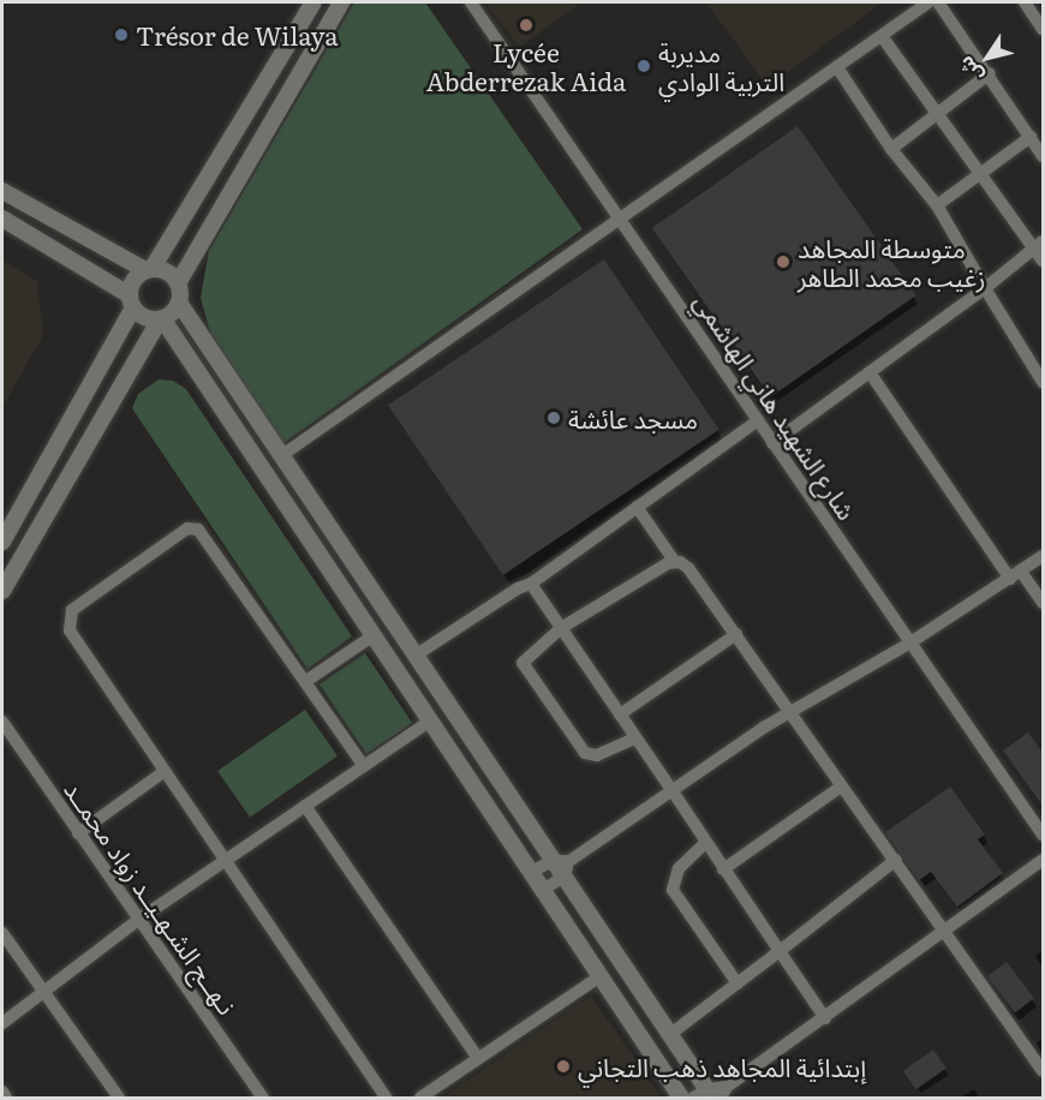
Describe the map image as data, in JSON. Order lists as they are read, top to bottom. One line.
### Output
{"streets":{"street":["شارع الشهيد هاني الهاشمي","نـهــج الشـهـيــد زواد محمــد"]},"places":["Lycée Abderrezak Aida","Trésor de Wilaya","مديربة التربية الوادي","متوسطة المجاهد زغيب محمد الطاهر","مسجد عائشة","إبتدائية المجاهد ذهب التجاني"],"north":"bottom left"}
